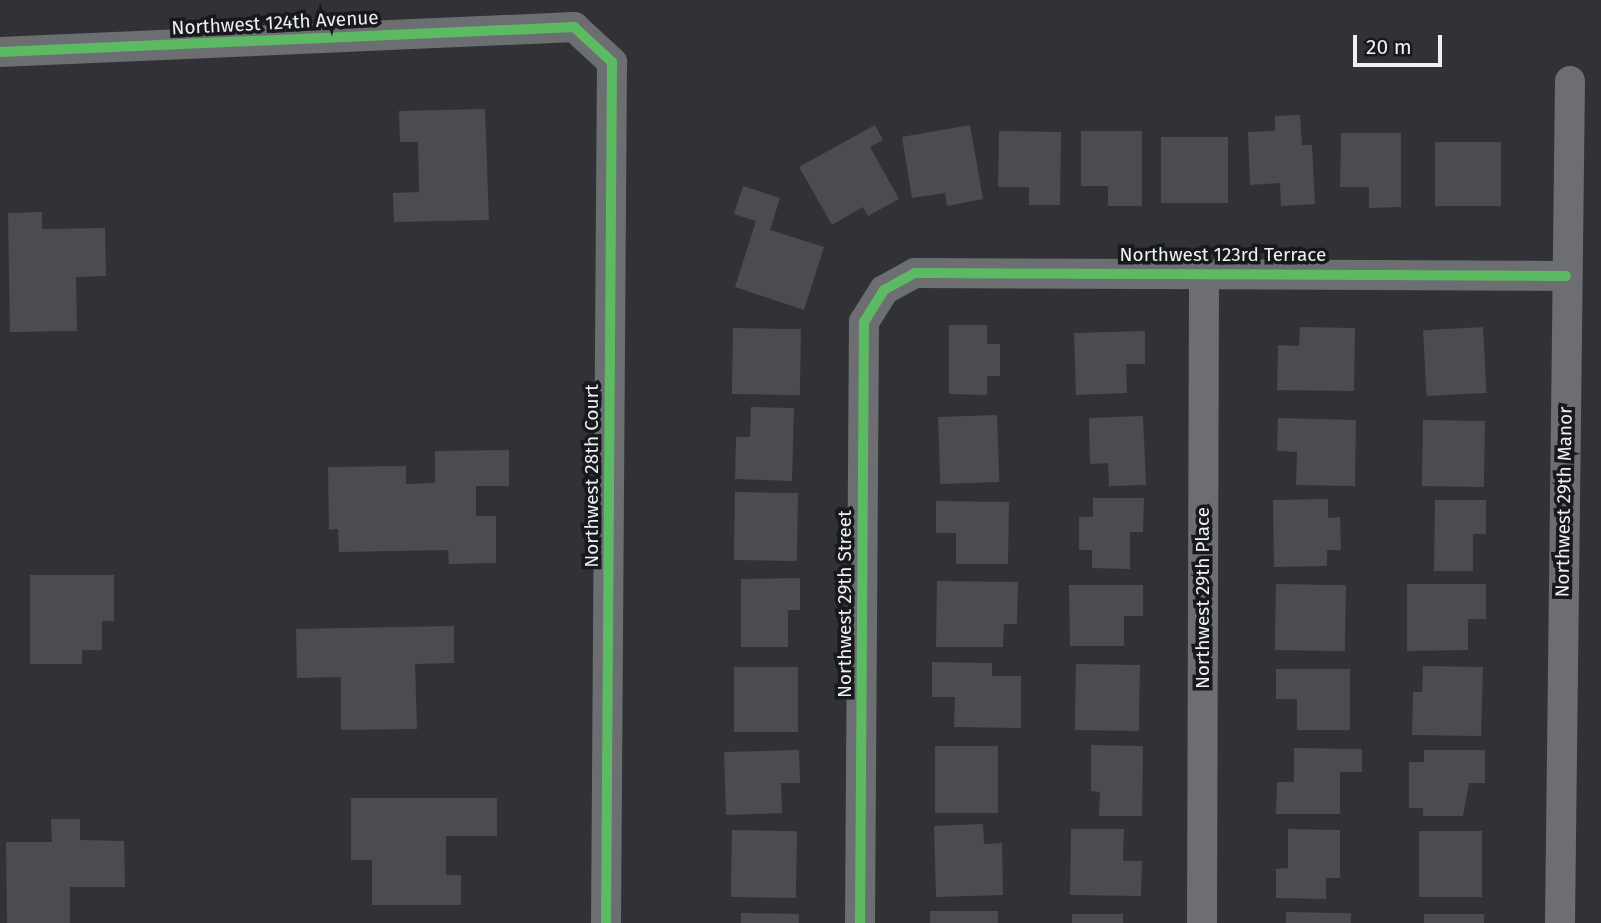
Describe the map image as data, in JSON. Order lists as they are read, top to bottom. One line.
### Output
{"streets":{"street":["Northwest 124th Avenue","Northwest 123rd Terrace","Northwest 28th Court","Northwest 29th Manor","Northwest 29th Place","Northwest 29th Street"]},"crossings":[["Northwest 124th Avenue","Northwest 28th Court"],["Northwest 123rd Terrace","Northwest 29th Manor"],["Northwest 123rd Terrace","Northwest 29th Place"],["Northwest 123rd Terrace","Northwest 29th Street"]],"scale_bar":"20 m"}
